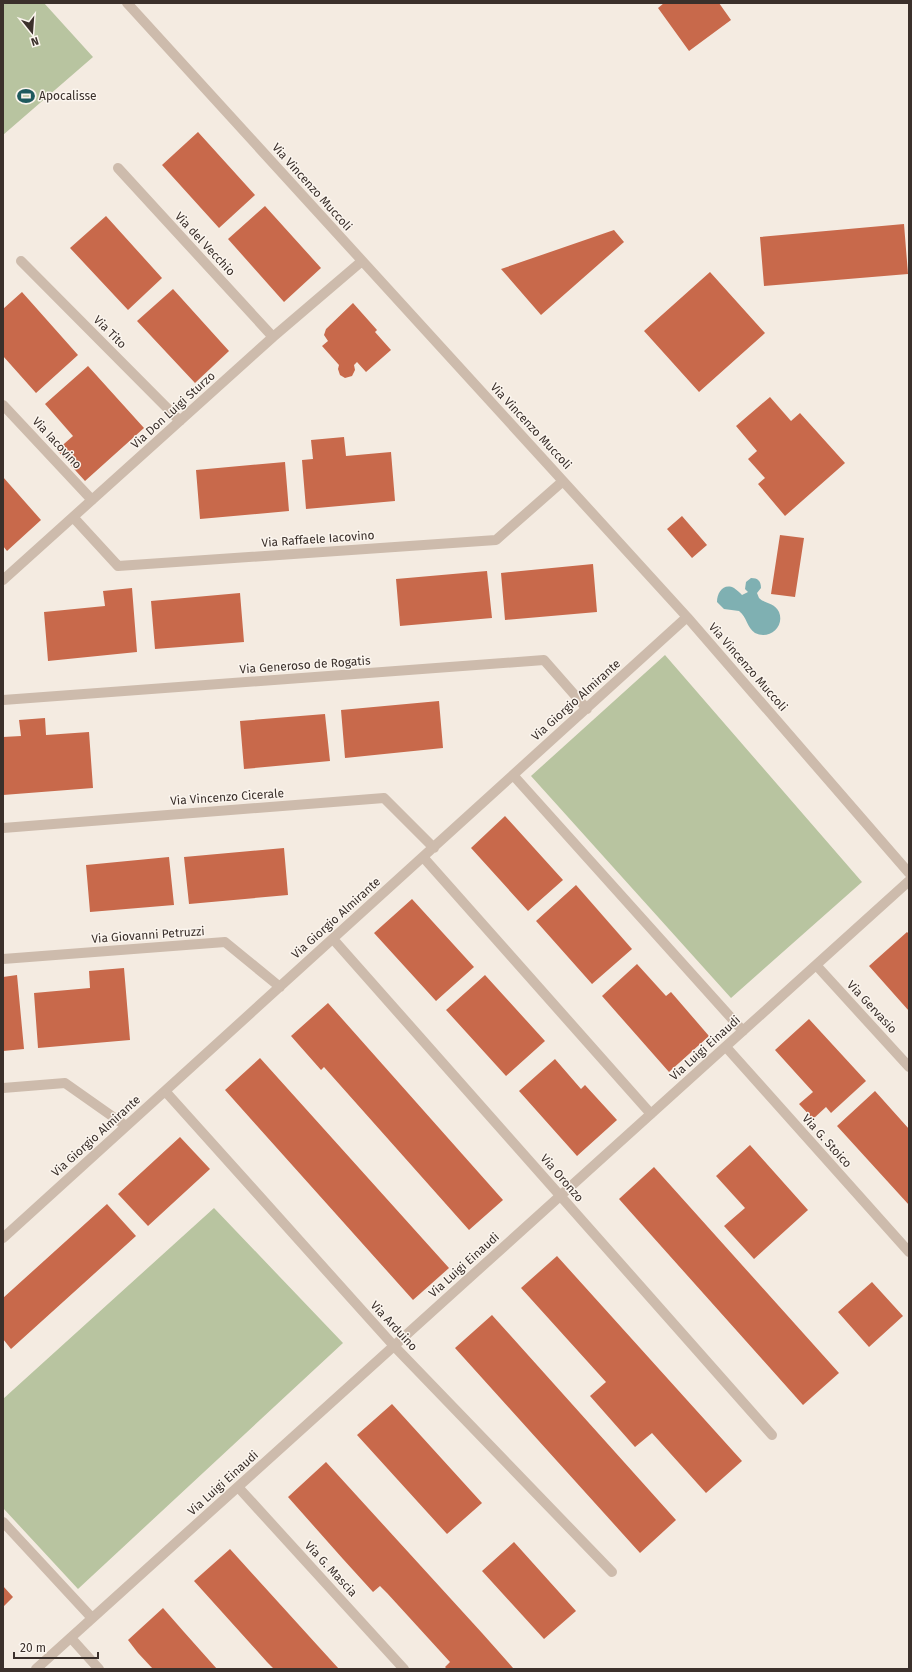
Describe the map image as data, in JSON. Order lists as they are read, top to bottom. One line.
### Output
{"streets":{"street":["Via Vincenzo Muccoli","Via del Vecchio","Via Tito","Via Don Luigi Sturzo","Via Iacovino","Via Raffaele Iacovino","Via Generoso de Rogatis","Via Giorgio Almirante","Via Vincenzo Cicerale","Via Giovanni Petruzzi","Via Gervasio","Via Luigi Einaudi","Via G. Stoico","Via Oronzo","Via Arduino","Via G. Mascia"]},"crossings":[["Via Vincenzo Muccoli","Via Don Luigi Sturzo"],["Via Vincenzo Muccoli","Via Raffaele Iacovino"],["Via Vincenzo Muccoli","Via Giorgio Almirante"],["Via del Vecchio","Via Don Luigi Sturzo"],["Via Tito","Via Don Luigi Sturzo"],["Via Don Luigi Sturzo","Via Iacovino"],["Via Don Luigi Sturzo","Via Raffaele Iacovino"],["Via Generoso de Rogatis","Via Giorgio Almirante"],["Via Giorgio Almirante","Via Vincenzo Cicerale"],["Via Giorgio Almirante","Via Giovanni Petruzzi"],["Via Giorgio Almirante","Via Oronzo"],["Via Giorgio Almirante","Via Arduino"],["Via Gervasio","Via Luigi Einaudi"],["Via Luigi Einaudi","Via G. Stoico"],["Via Luigi Einaudi","Via Oronzo"],["Via Luigi Einaudi","Via Arduino"],["Via Luigi Einaudi","Via G. Mascia"]],"places":{"sports":["Apocalisse"]},"scale_bar":"20 m","north":"bottom"}
